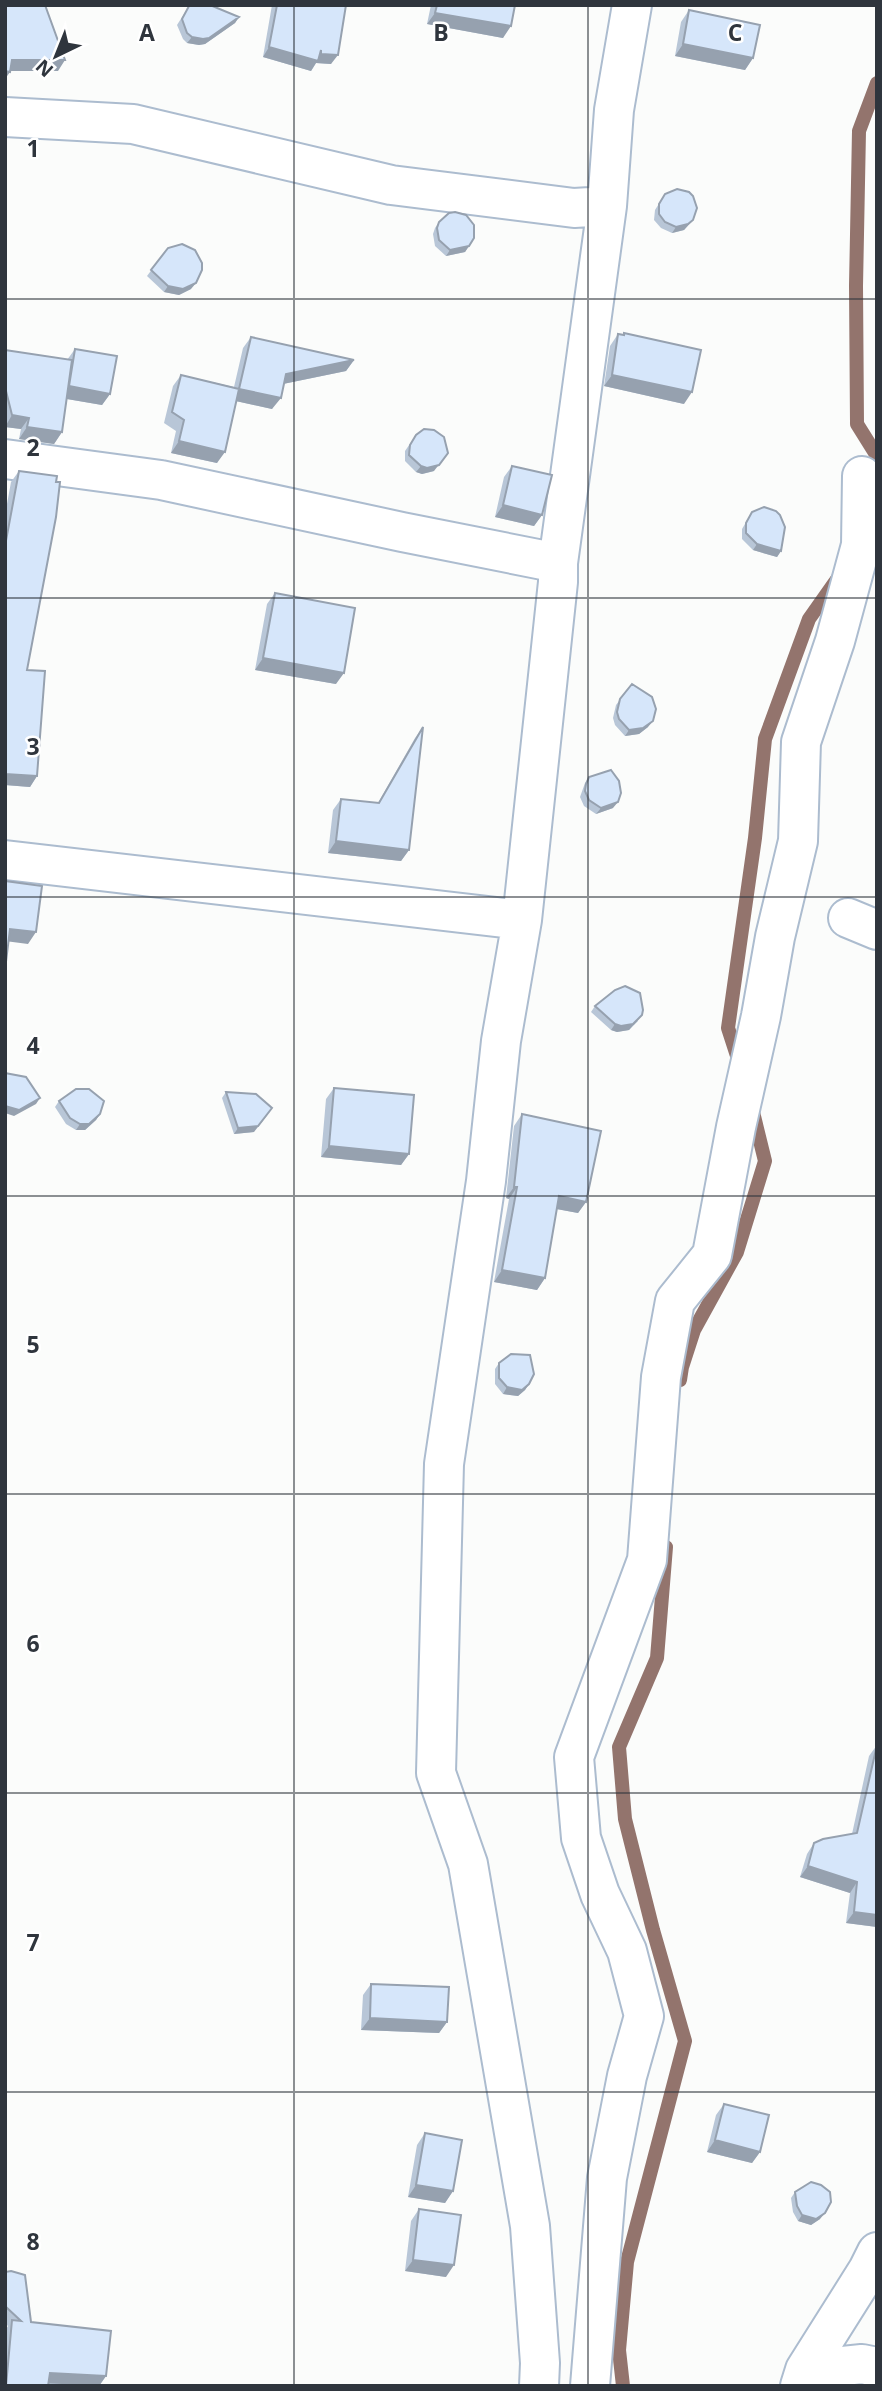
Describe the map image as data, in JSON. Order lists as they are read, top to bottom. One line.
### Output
{"north":"bottom left","grid":{"columns":["A","B","C"],"rows":["1","2","3","4","5","6","7","8"]}}
